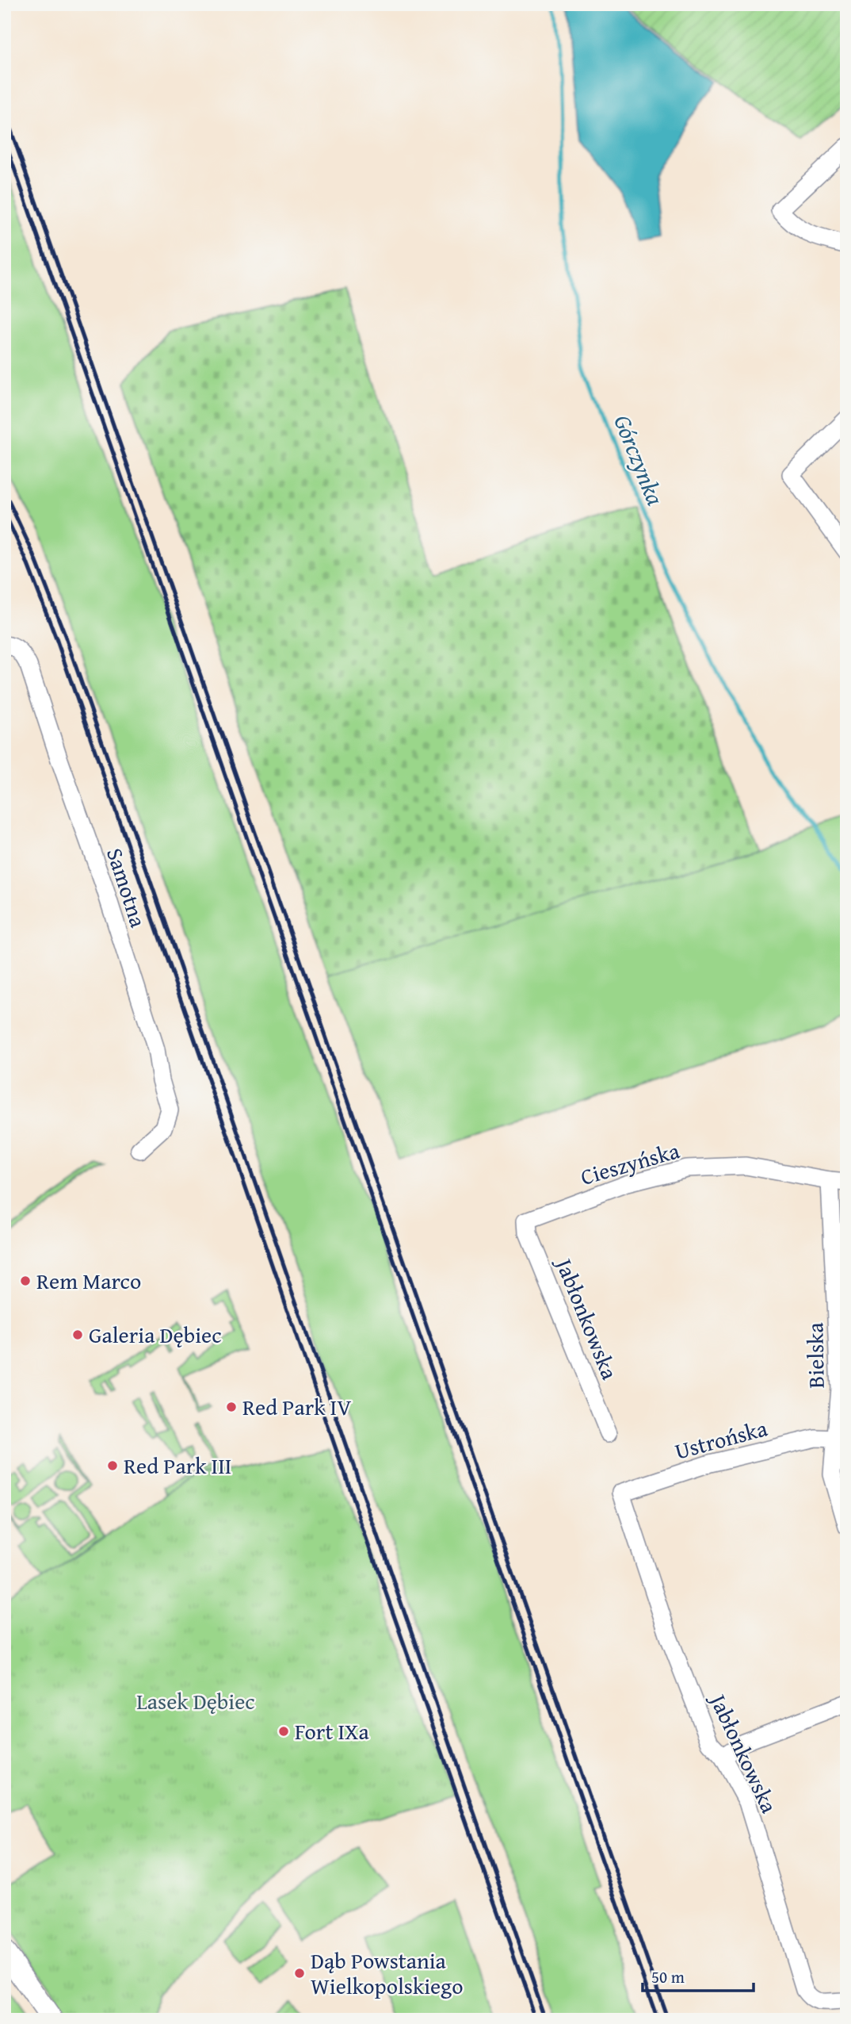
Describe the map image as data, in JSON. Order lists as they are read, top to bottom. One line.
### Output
{"streets":{"street":["Samotna","Cieszyńska","Jabłonkowska","Bielska","Ustrońska"]},"crossings":[["Cieszyńska","Jabłonkowska"],["Cieszyńska","Bielska"],["Jabłonkowska","Ustrońska"],["Bielska","Ustrońska"]],"water":["Górczynka"],"parks":["Lasek Dębiec"],"places":["Rem Marco","Galeria Dębiec","Red Park IV","Red Park III","Fort IXa","Dąb Powstania Wielkopolskiego"],"scale_bar":"50 m"}
